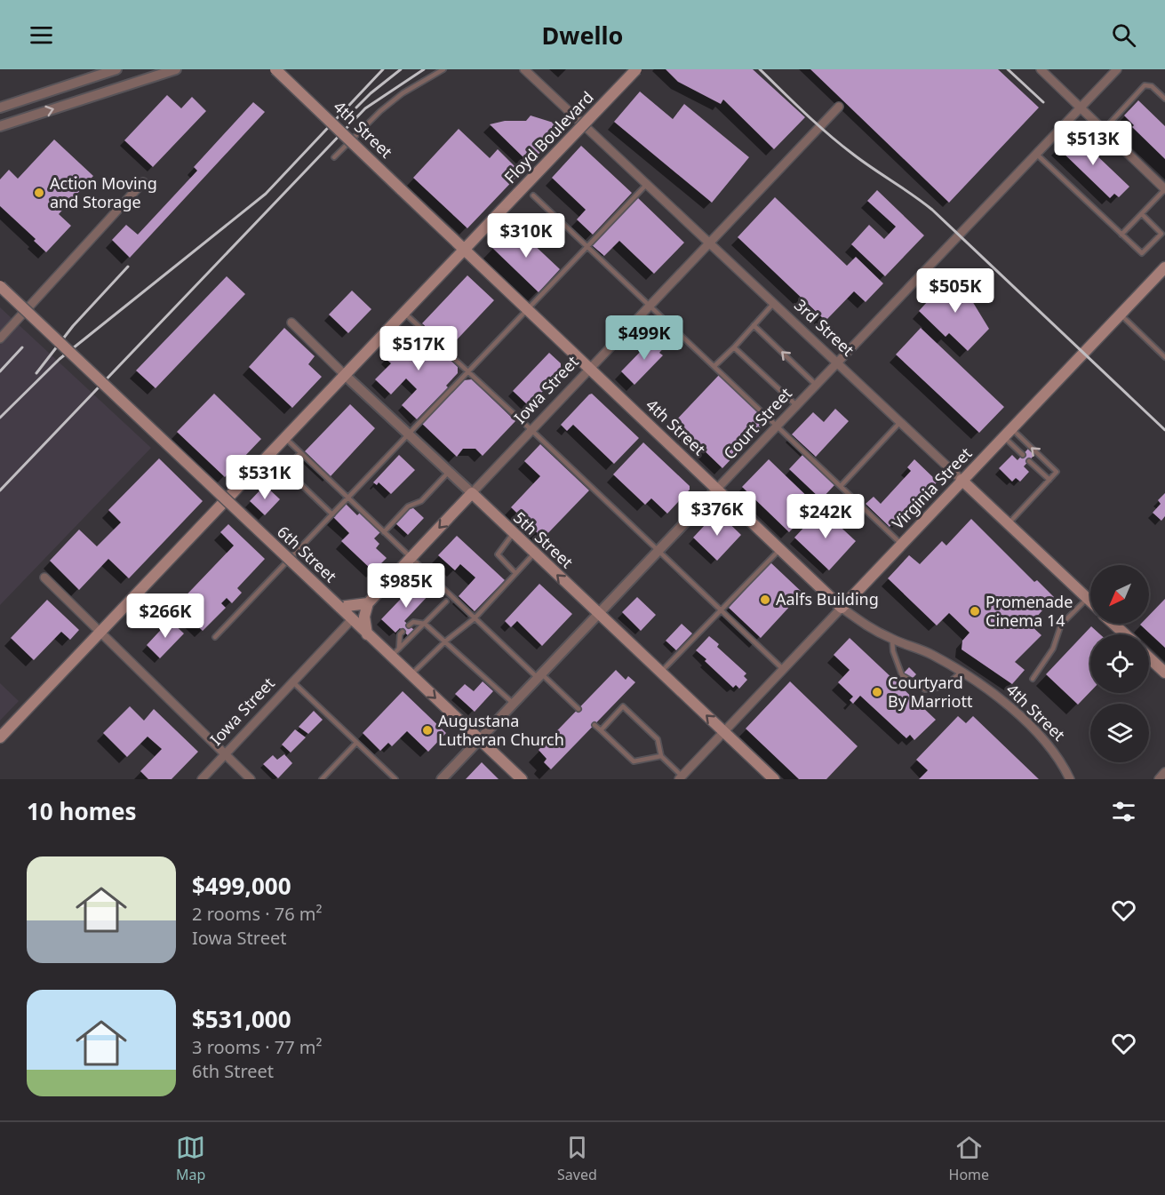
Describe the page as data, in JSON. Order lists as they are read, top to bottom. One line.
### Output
{"streets":{"main road":["4th Street","Floyd Boulevard","3rd Street","Iowa Street","Virginia Street","5th Street","6th Street"],"street":["Court Street"]},"crossings":[["4th Street","Floyd Boulevard"],["4th Street","Iowa Street"],["4th Street","Court Street"],["4th Street","Virginia Street"],["Floyd Boulevard","5th Street"],["3rd Street","Iowa Street"],["3rd Street","Court Street"],["3rd Street","Virginia Street"],["Iowa Street","5th Street"],["Iowa Street","6th Street"],["Court Street","5th Street"],["Court Street","6th Street"],["Virginia Street","5th Street"]],"places":["Action Moving and Storage","Aalfs Building","Promenade Cinema 14","Courtyard By Marriott","Augustana Lutheran Church"],"north":"bottom left","page":{"header":"Dwello","price":["$513K","$310K","$505K","$499K","$517K","$531K","$376K","$242K","$985K","$266K"],"heading":"10 homes","list":[{"name":"$499,000","note":"2 rooms · 76 m² · Iowa Street"},{"name":"$531,000","note":"3 rooms · 77 m² · 6th Street"}],"tabs":["Map","Saved","Home"]}}
